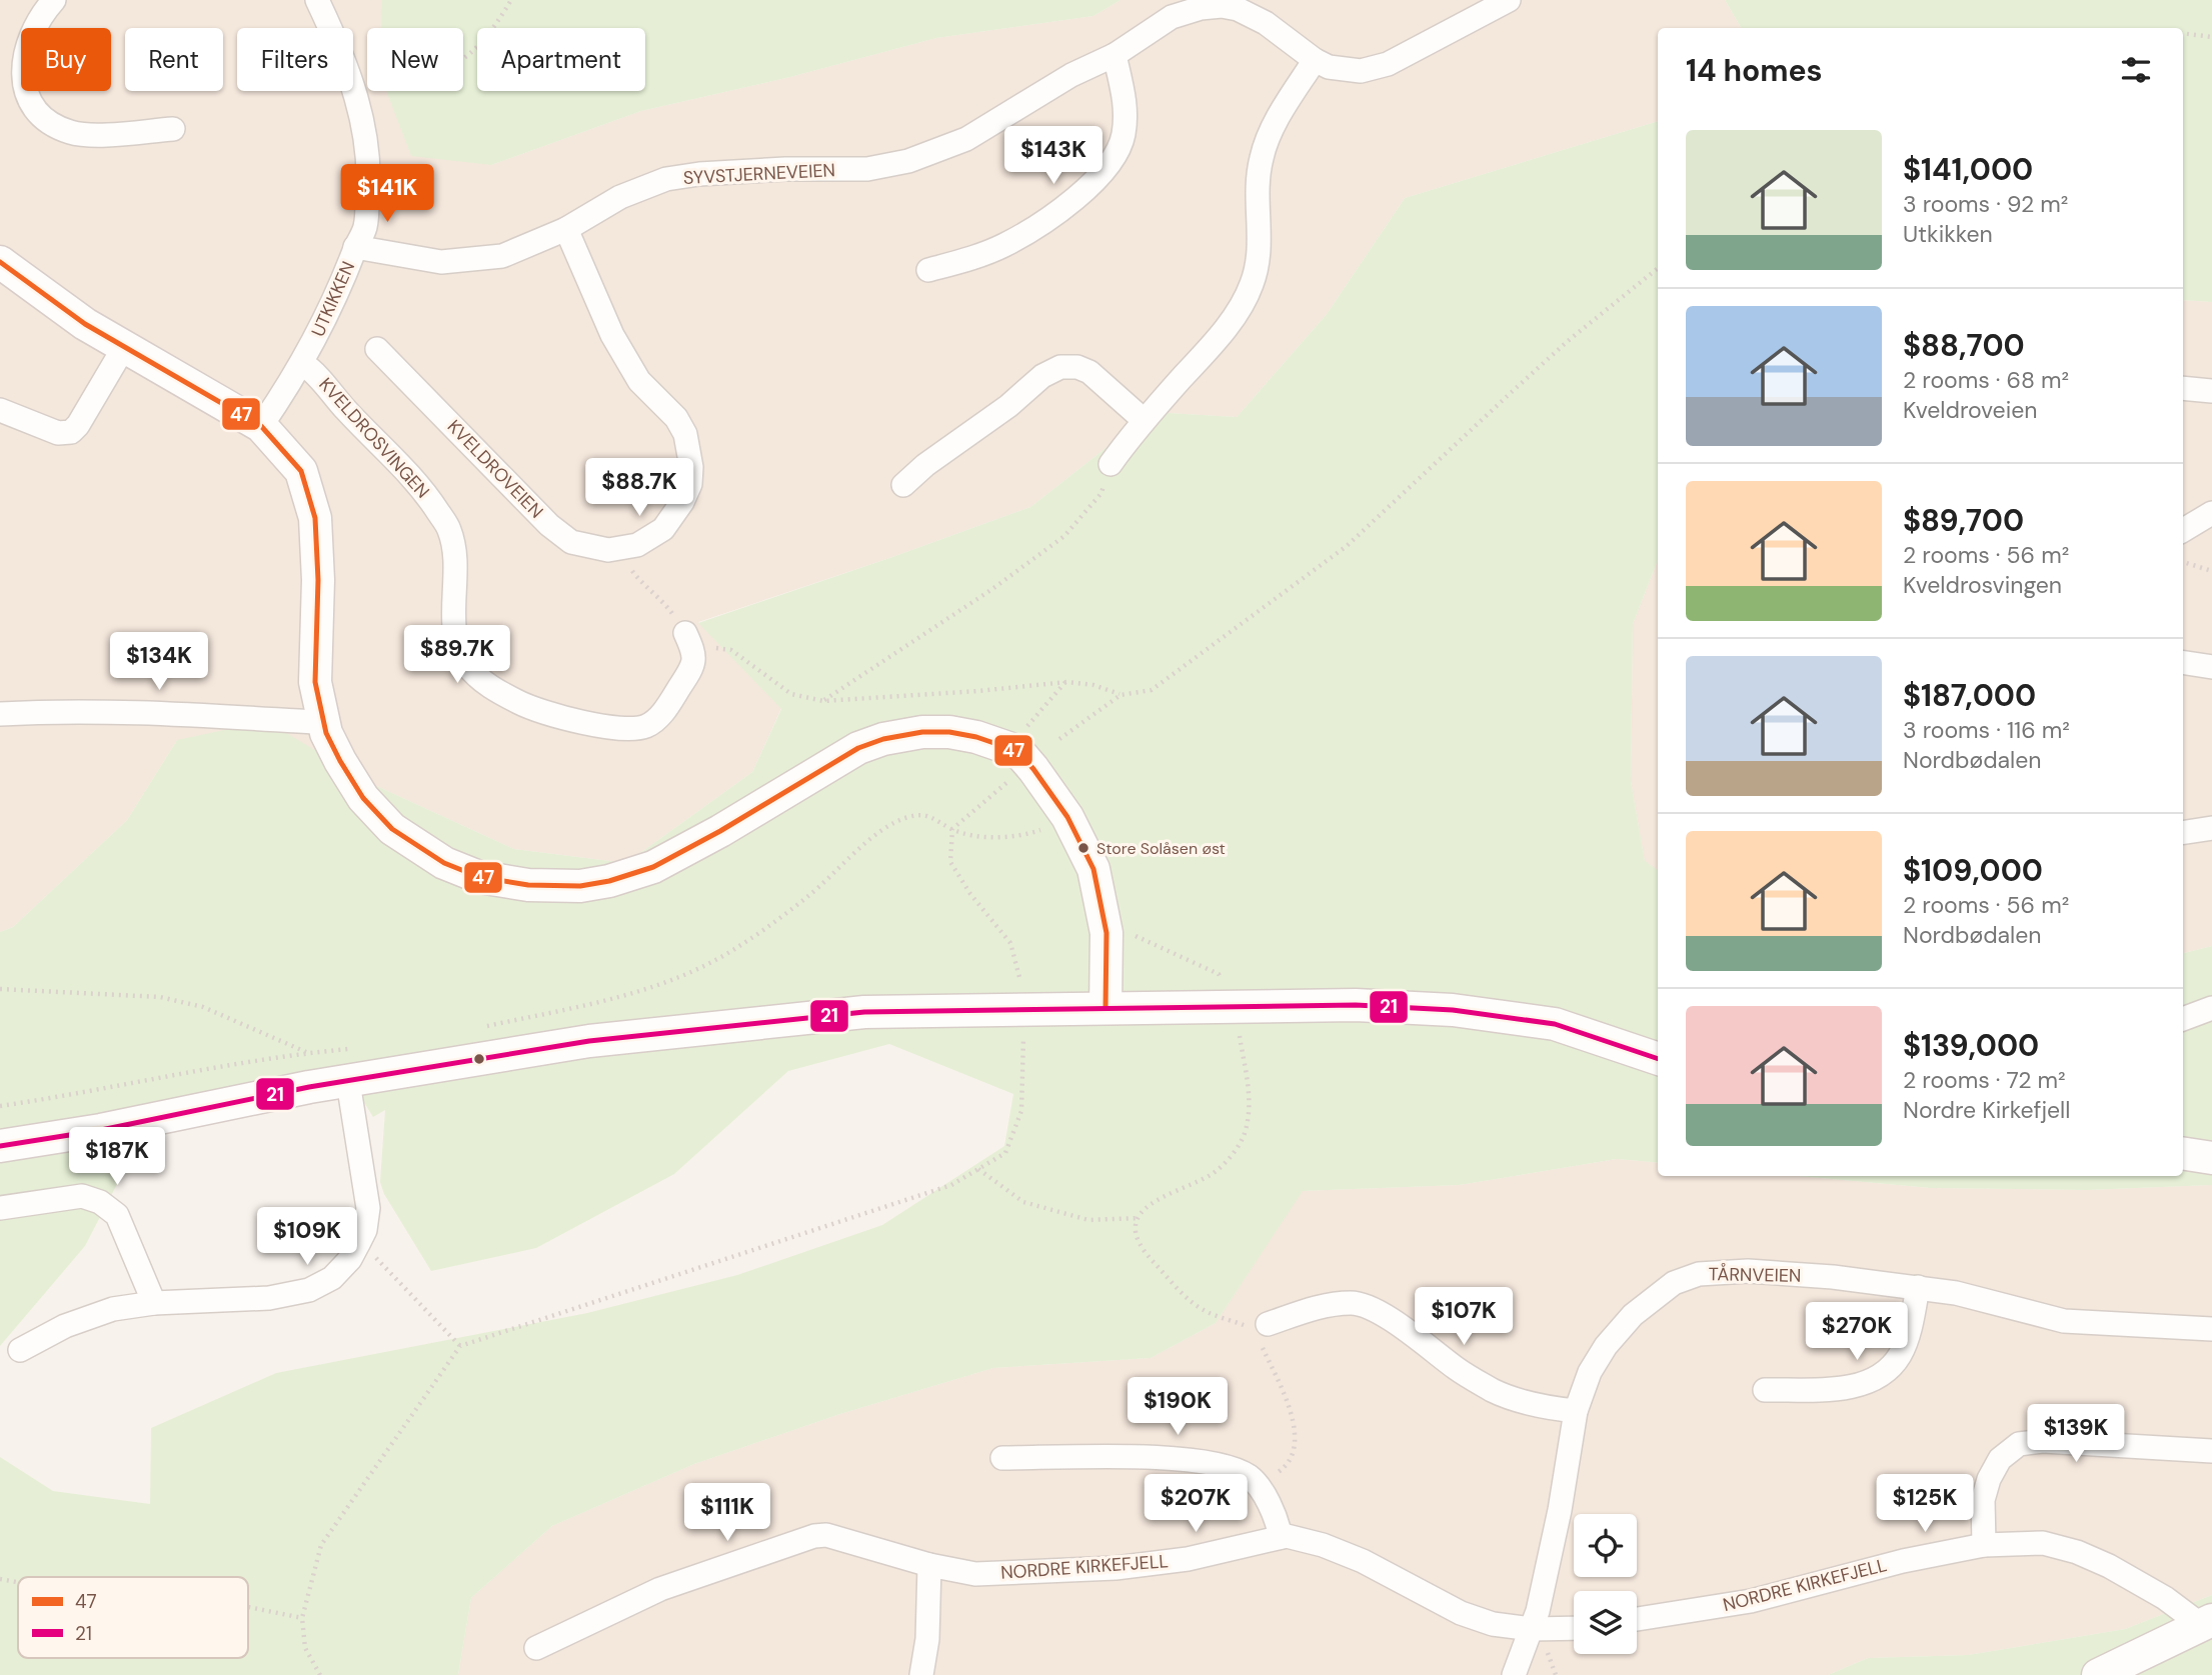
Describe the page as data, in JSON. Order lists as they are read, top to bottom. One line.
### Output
{"streets":{"street":["SYVSTJERNEVEIEN","UTKIKKEN","KVELDROSVINGEN","KVELDROVEIEN","TÅRNVEIEN","NORDRE KIRKEFJELL"]},"crossings":[["SYVSTJERNEVEIEN","UTKIKKEN"],["SYVSTJERNEVEIEN","KVELDROVEIEN"],["UTKIKKEN","KVELDROSVINGEN"],["TÅRNVEIEN","NORDRE KIRKEFJELL"]],"places":["Store Solåsen øst"],"lines":["transit line 47","transit line 21"],"legend":["47","21"],"page":{"chip":["Buy","Rent","Filters","New","Apartment"],"heading":"14 homes","list":[{"name":"$141,000","note":"3 rooms · 92 m² · Utkikken"},{"name":"$88,700","note":"2 rooms · 68 m² · Kveldroveien"},{"name":"$89,700","note":"2 rooms · 56 m² · Kveldrosvingen"},{"name":"$187,000","note":"3 rooms · 116 m² · Nordbødalen"},{"name":"$109,000","note":"2 rooms · 56 m² · Nordbødalen"},{"name":"$139,000","note":"2 rooms · 72 m² · Nordre Kirkefjell"}],"price":["$143K","$141K","$88.7K","$89.7K","$134K","$187K","$109K","$107K","$270K","$190K","$139K","$207K","$125K","$111K"]}}
